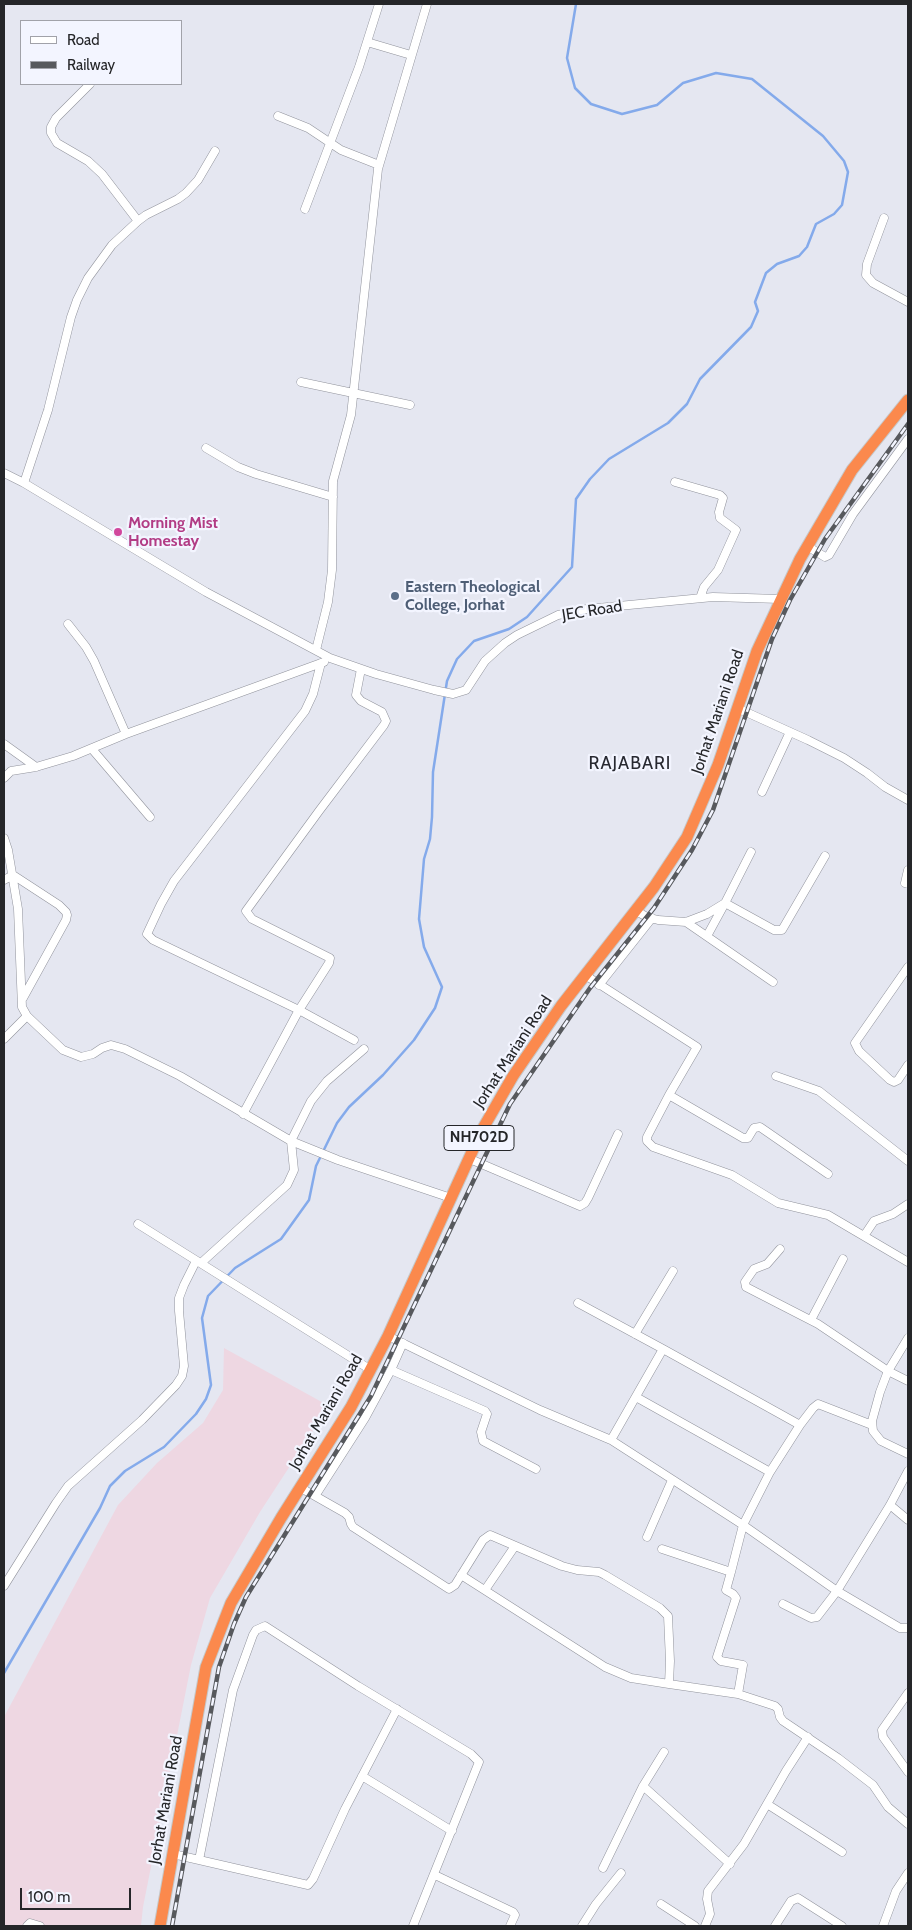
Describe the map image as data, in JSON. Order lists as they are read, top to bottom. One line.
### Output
{"streets":{"highway":["Jorhat Mariani Road","NH702D"],"street":["JEC Road"]},"crossings":[["JEC Road","Jorhat Mariani Road"]],"districts":["RAJABARI"],"places":["Morning Mist Homestay","Eastern Theological College, Jorhat"],"legend":["Road","Railway"],"scale_bar":"100 m"}
